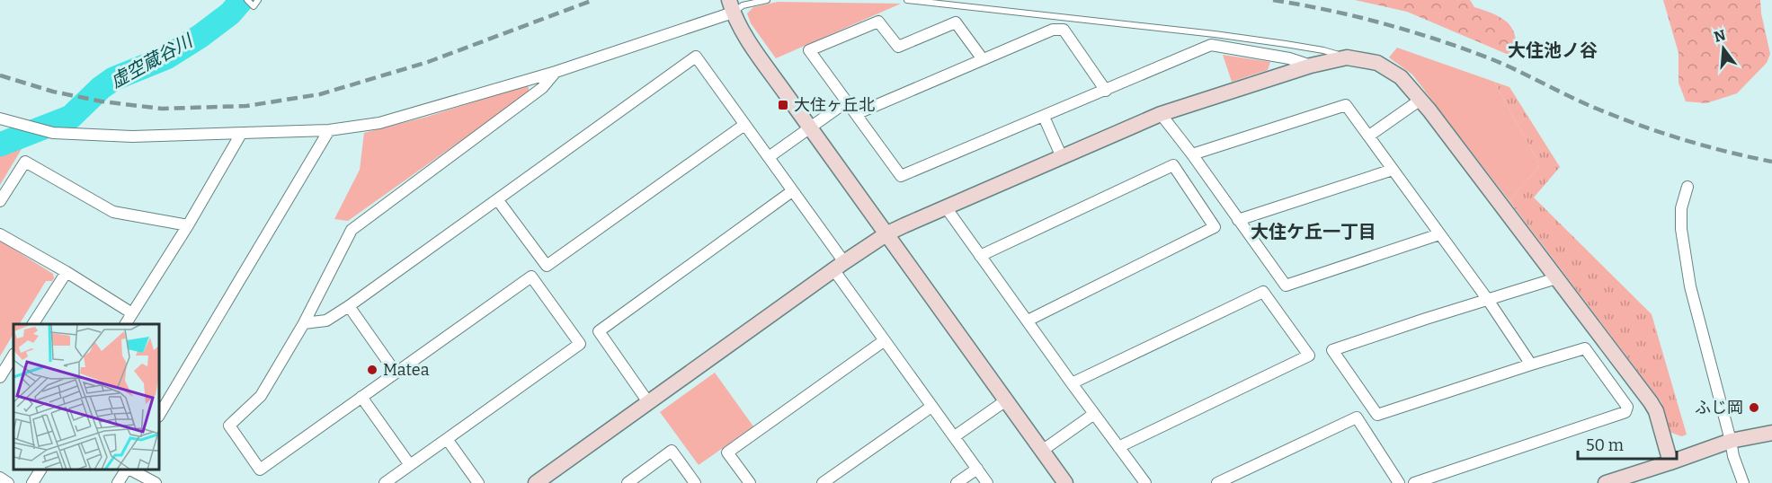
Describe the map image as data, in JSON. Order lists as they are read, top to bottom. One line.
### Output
{"districts":["大住池ノ谷","大住ケ丘一丁目"],"water":["虚空蔵谷川"],"places":{"transit":["大住ヶ丘北"],"other":["Matea","ふじ岡"]},"scale_bar":"50 m","north":"top"}
